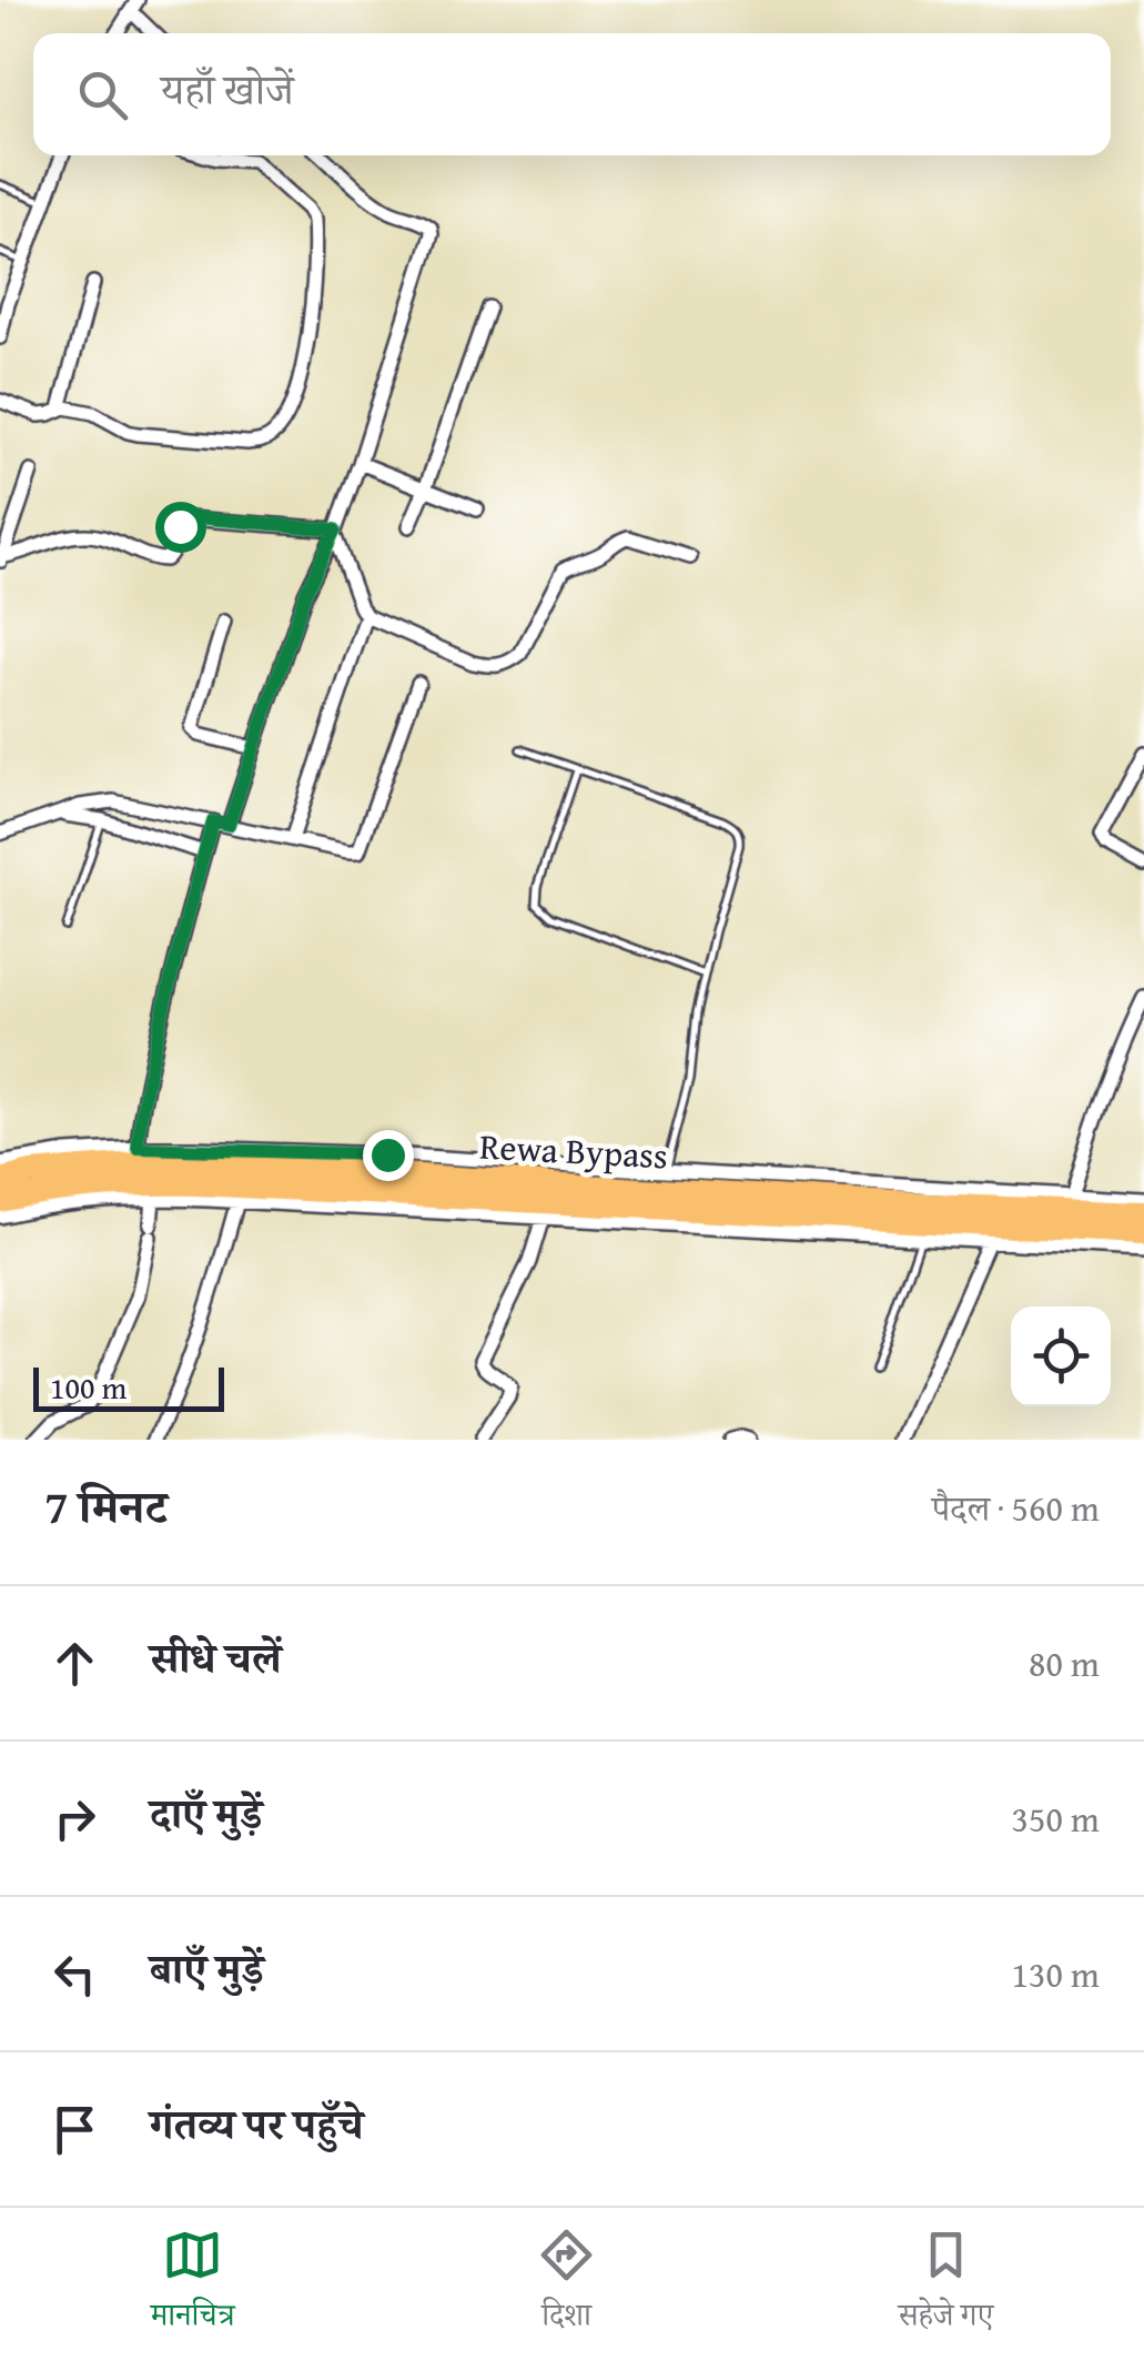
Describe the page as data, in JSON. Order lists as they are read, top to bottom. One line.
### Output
{"streets":{"highway":["Rewa Bypass"]},"scale_bar":"100 m","page":{"search":"यहाँ खोजें","scale":"100 m","heading":["7 मिनट","पैदल · 560 m"],"list":[["सीधे चलें","80 m"],["दाएँ मुड़ें","350 m"],["बाएँ मुड़ें","130 m"],"गंतव्य पर पहुँचे"],"nav":["मानचित्र","दिशा","सहेजे गए"]}}
